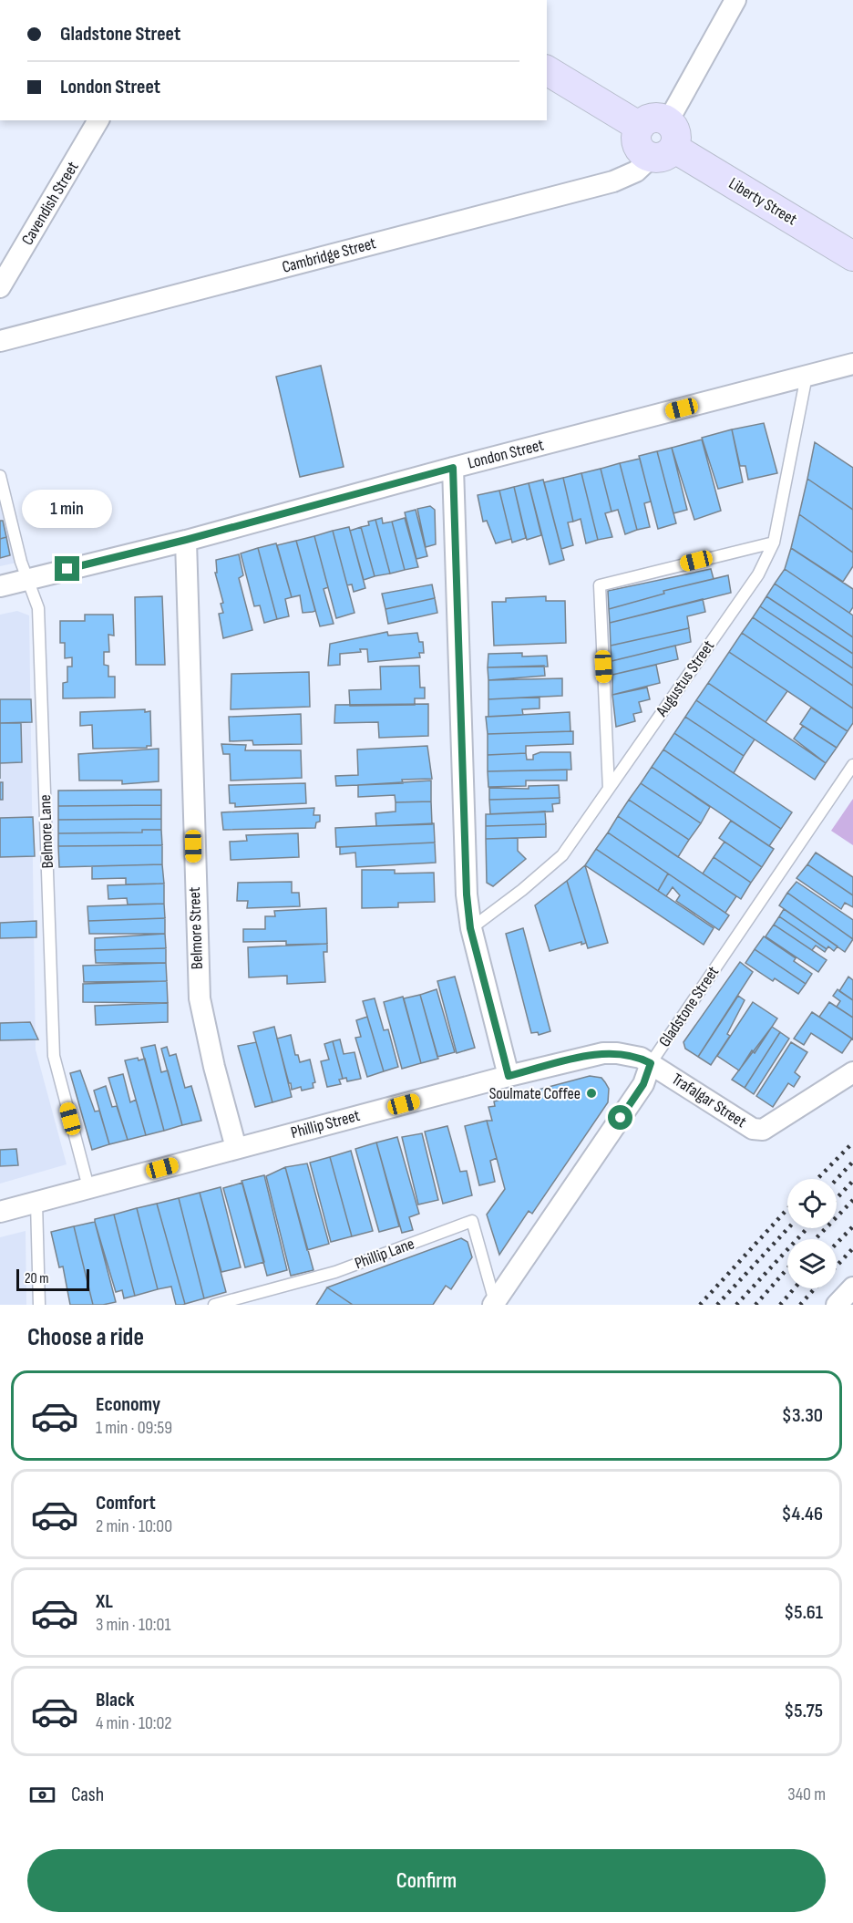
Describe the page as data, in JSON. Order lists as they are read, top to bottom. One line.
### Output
{"streets":{"main road":["Liberty Street"],"street":["Cavendish Street","Cambridge Street","London Street","Belmore Street","Gladstone Street","Trafalgar Street","Phillip Street"],"lane":["Augustus Street","Belmore Lane","Phillip Lane"]},"crossings":[["Liberty Street","Cambridge Street"],["London Street","Augustus Street"],["London Street","Belmore Lane"],["London Street","Belmore Street"],["Belmore Lane","Phillip Street"],["Belmore Street","Phillip Street"],["Gladstone Street","Trafalgar Street"],["Gladstone Street","Phillip Street"],["Gladstone Street","Phillip Lane"],["Trafalgar Street","Phillip Street"]],"places":["Soulmate Coffee"],"scale_bar":"20 m","page":{"banner":["Gladstone Street","London Street"],"bubble":"1 min","scale":"20 m","heading":"Choose a ride","list":[{"name":"Economy","note":"1 min · 09:59","value":"$3.30"},{"name":"Comfort","note":"2 min · 10:00","value":"$4.46"},{"name":"XL","note":"3 min · 10:01","value":"$5.61"},{"name":"Black","note":"4 min · 10:02","value":"$5.75"}],"pay":["Cash","340 m"],"buttons":"Confirm"}}
